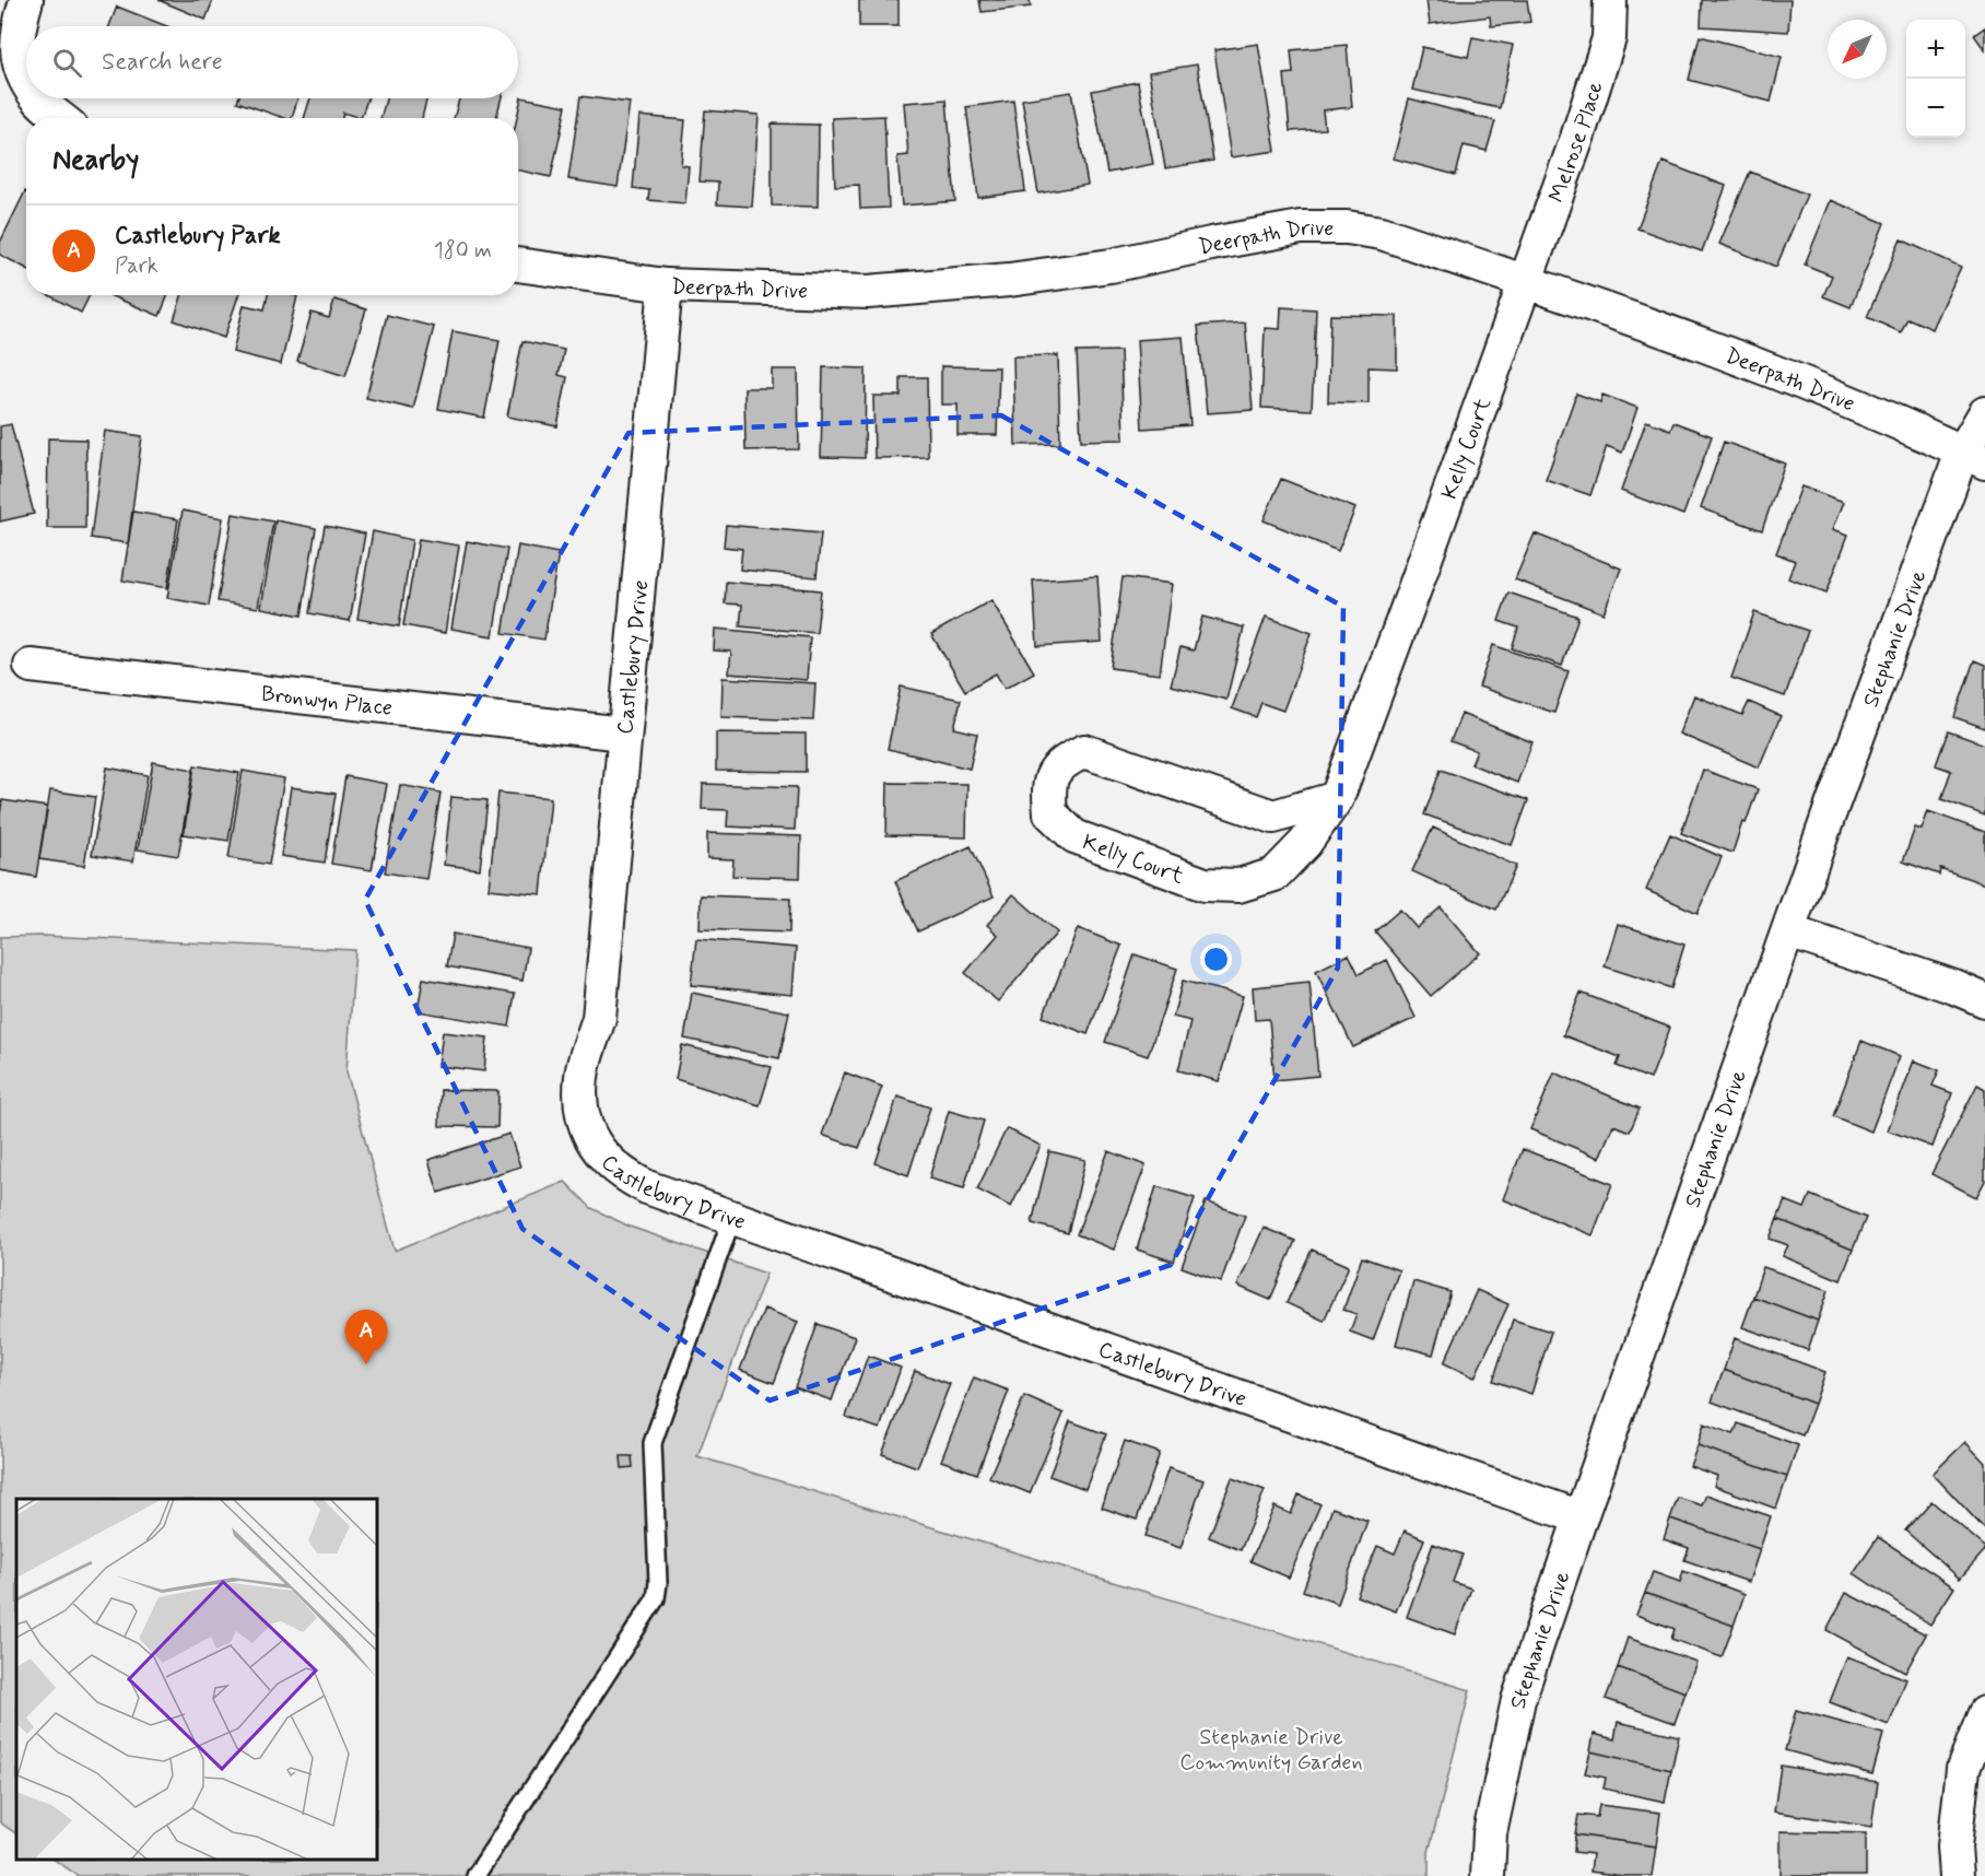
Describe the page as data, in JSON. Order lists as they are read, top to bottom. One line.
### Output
{"streets":{"street":["Melrose Place","Deerpath Drive","Kelly Court","Stephanie Drive","Castlebury Drive","Bronwyn Place"]},"crossings":[["Melrose Place","Deerpath Drive"],["Melrose Place","Kelly Court"],["Deerpath Drive","Kelly Court"],["Deerpath Drive","Stephanie Drive"],["Deerpath Drive","Castlebury Drive"],["Stephanie Drive","Castlebury Drive"],["Castlebury Drive","Bronwyn Place"]],"parks":["Stephanie Drive Community Garden"],"north":"bottom left","page":{"map_buttons":["+","−"],"search":"Search here","heading":"Nearby","list":[{"mark":"A","name":"Castlebury Park","note":"Park","value":"180 m"}],"pins":"A"}}
